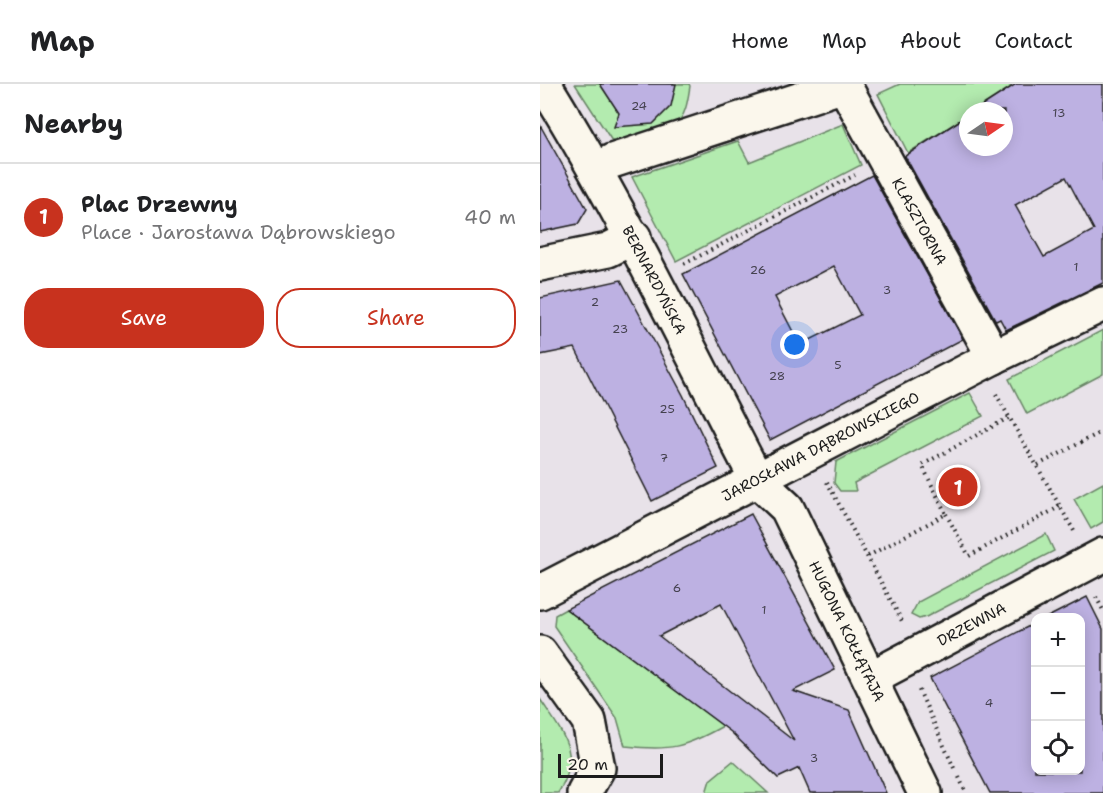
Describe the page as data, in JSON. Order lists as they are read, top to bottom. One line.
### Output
{"streets":{"street":["KLASZTORNA","BERNARDYŃSKA","JAROSŁAWA DĄBROWSKIEGO","DRZEWNA","HUGONA KOŁŁĄTAJA"]},"crossings":[["KLASZTORNA","JAROSŁAWA DĄBROWSKIEGO"],["BERNARDYŃSKA","JAROSŁAWA DĄBROWSKIEGO"],["BERNARDYŃSKA","HUGONA KOŁŁĄTAJA"],["JAROSŁAWA DĄBROWSKIEGO","HUGONA KOŁŁĄTAJA"],["DRZEWNA","HUGONA KOŁŁĄTAJA"]],"house_numbers":["24","13","1","26","3","2","23","5","28","25","7","6","1","4","3"],"scale_bar":"20 m","north":"right","page":{"header":"Map","nav":["Home","Map","About","Contact"],"heading":"Nearby","list":[{"mark":"1","name":"Plac Drzewny","note":"Place · Jarosława Dąbrowskiego","value":"40 m"}],"buttons":["Save","Share"],"pins":"1","map_buttons":["+","−"],"scale":"20 m"}}
